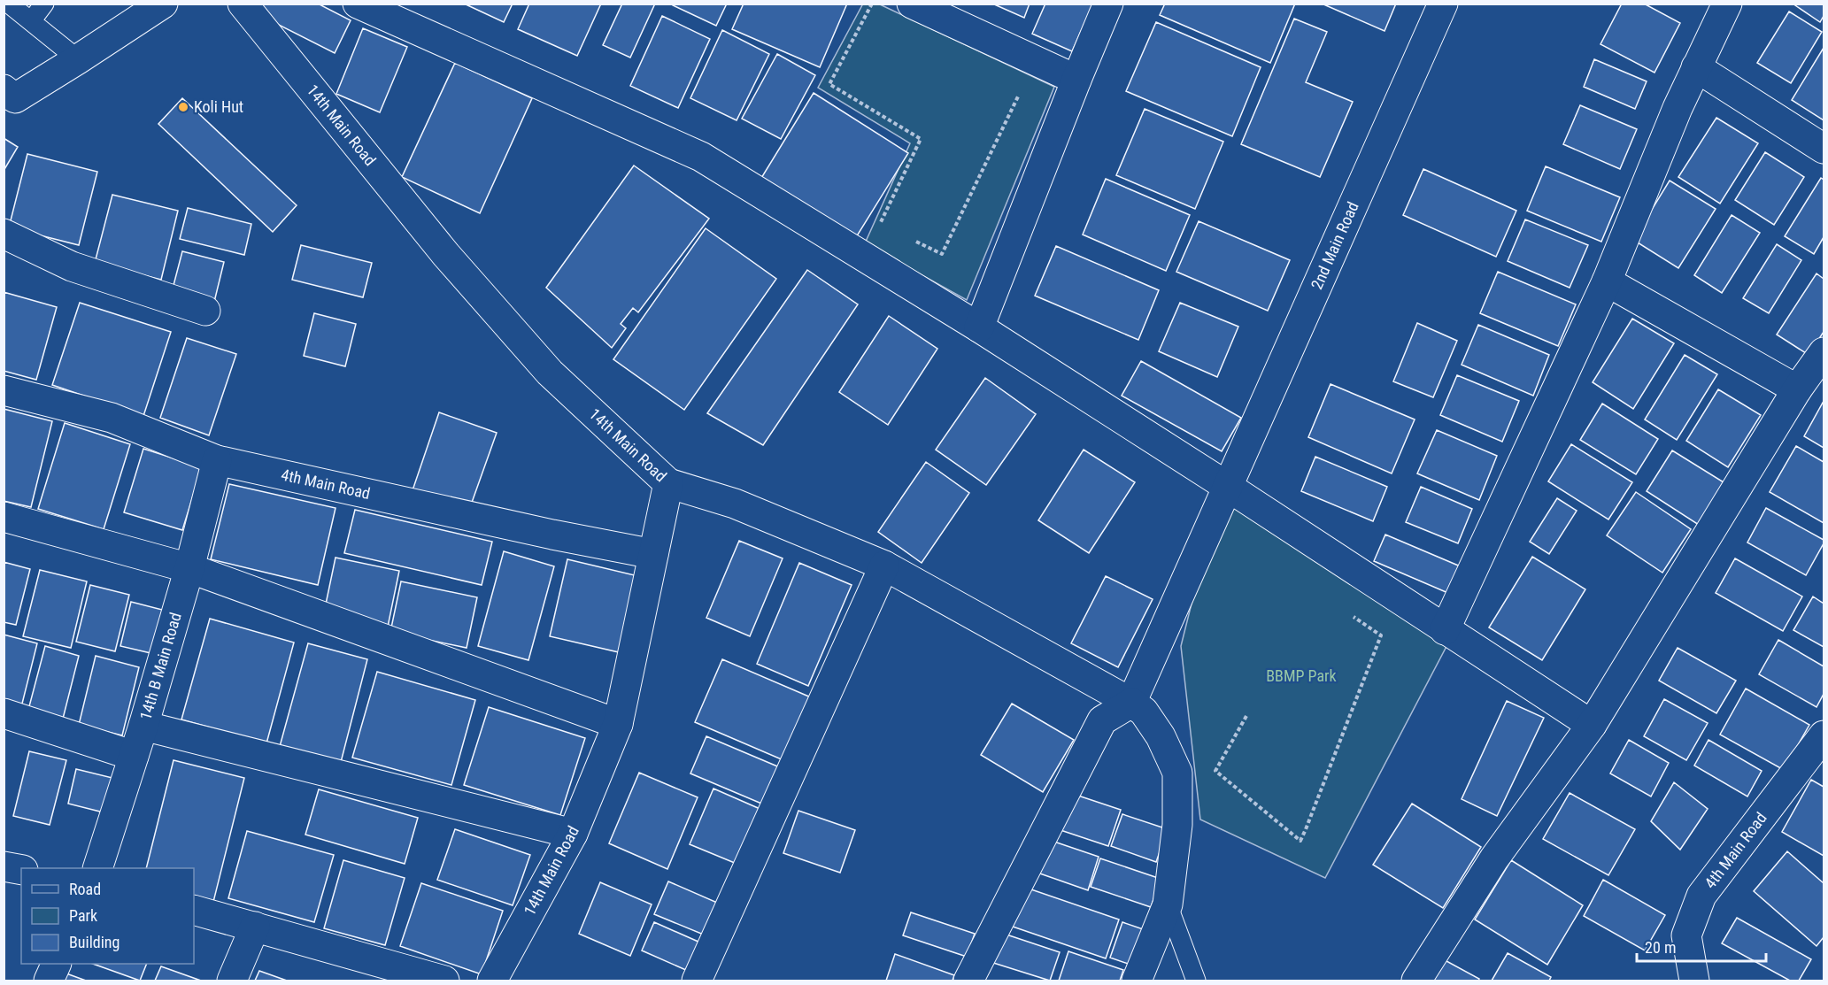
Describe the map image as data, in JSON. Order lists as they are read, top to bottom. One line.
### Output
{"streets":{"street":["14th Main Road","2nd Main Road","4th Main Road","14th B Main Road"]},"crossings":[["14th Main Road","4th Main Road"],["4th Main Road","14th B Main Road"]],"parks":["BBMP Park"],"places":["Koli Hut"],"legend":["Road","Park","Building"],"scale_bar":"20 m"}
